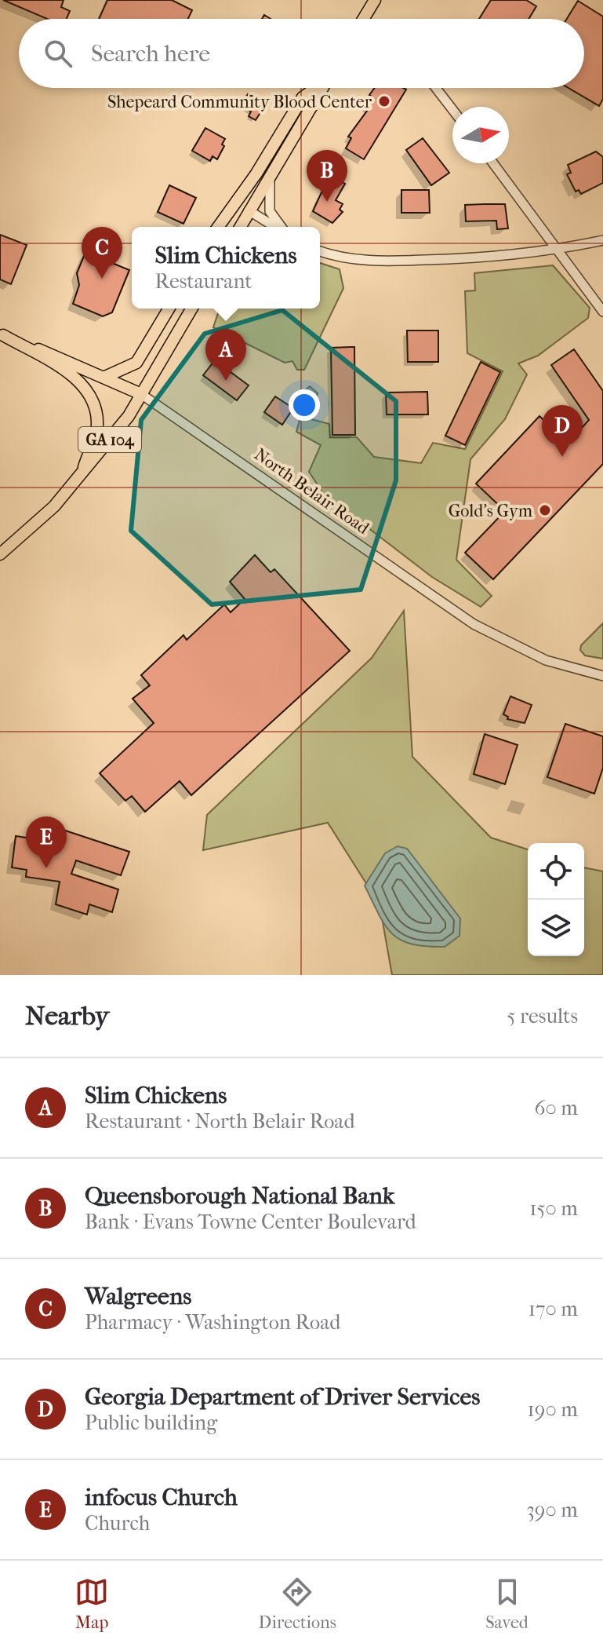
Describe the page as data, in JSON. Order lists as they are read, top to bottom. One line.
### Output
{"streets":{"main road":["GA 104","North Belair Road"]},"crossings":[["GA 104","North Belair Road"]],"places":["Shepeard Community Blood Center","Gold's Gym"],"north":"right","page":{"search":"Search here","pins":["B","C","A","D","E"],"popup":["Slim Chickens","Restaurant"],"heading":["Nearby","5 results"],"list":[{"mark":"A","name":"Slim Chickens","note":"Restaurant · North Belair Road","value":"60 m"},{"mark":"B","name":"Queensborough National Bank","note":"Bank · Evans Towne Center Boulevard","value":"150 m"},{"mark":"C","name":"Walgreens","note":"Pharmacy · Washington Road","value":"170 m"},{"mark":"D","name":"Georgia Department of Driver Services","note":"Public building","value":"190 m"},{"mark":"E","name":"infocus Church","note":"Church","value":"390 m"}],"nav":["Map","Directions","Saved"]}}
